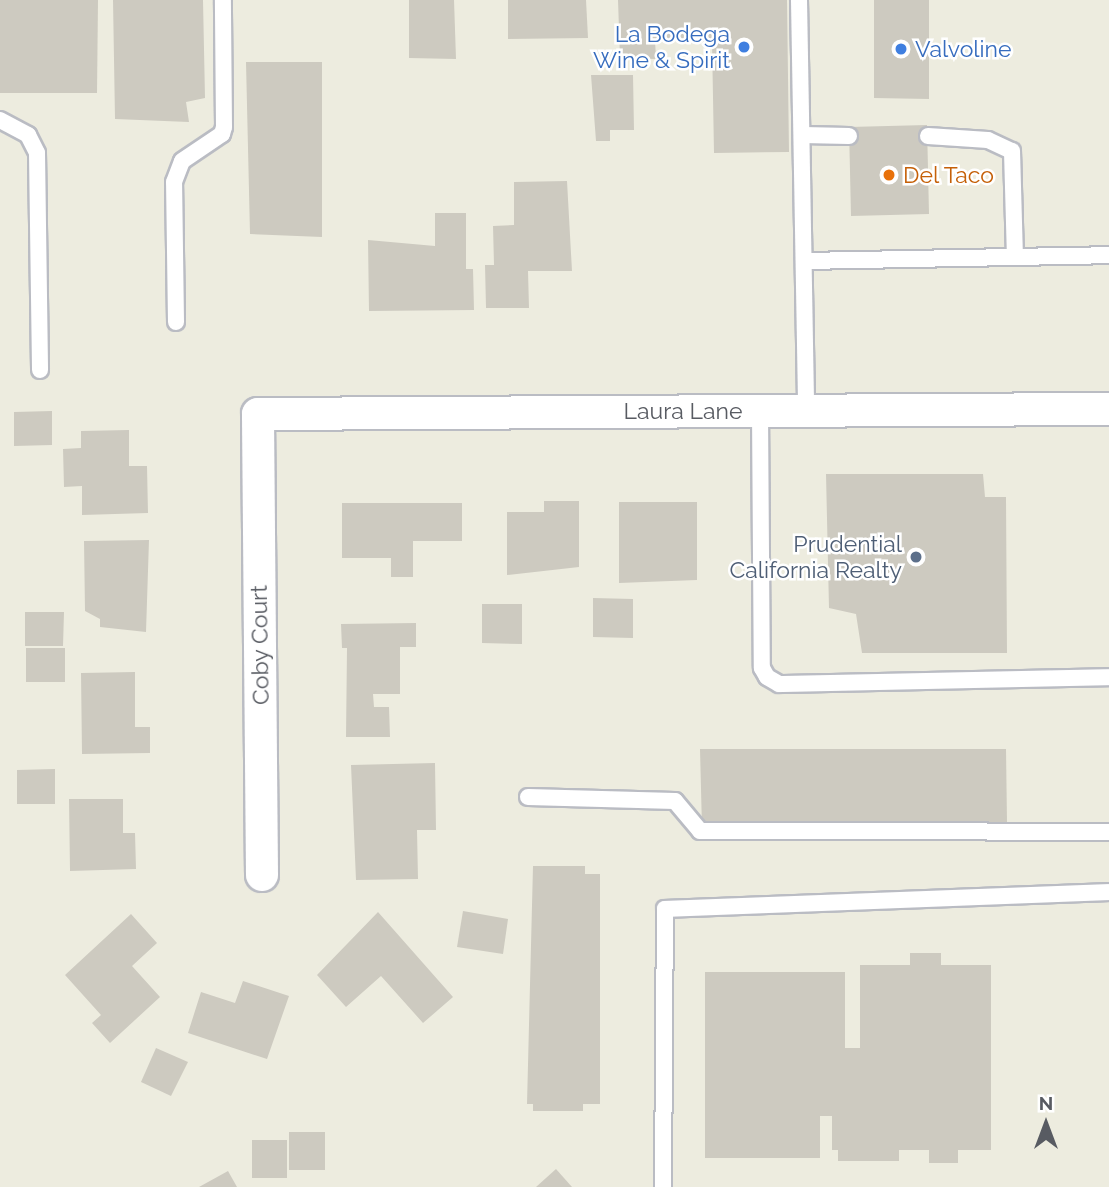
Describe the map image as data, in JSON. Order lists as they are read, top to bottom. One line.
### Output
{"streets":{"street":["Laura Lane","Coby Court"]},"crossings":[["Laura Lane","Coby Court"]],"places":["La Bodega Wine & Spirit","Valvoline","Del Taco","Prudential California Realty"],"north":"top"}
